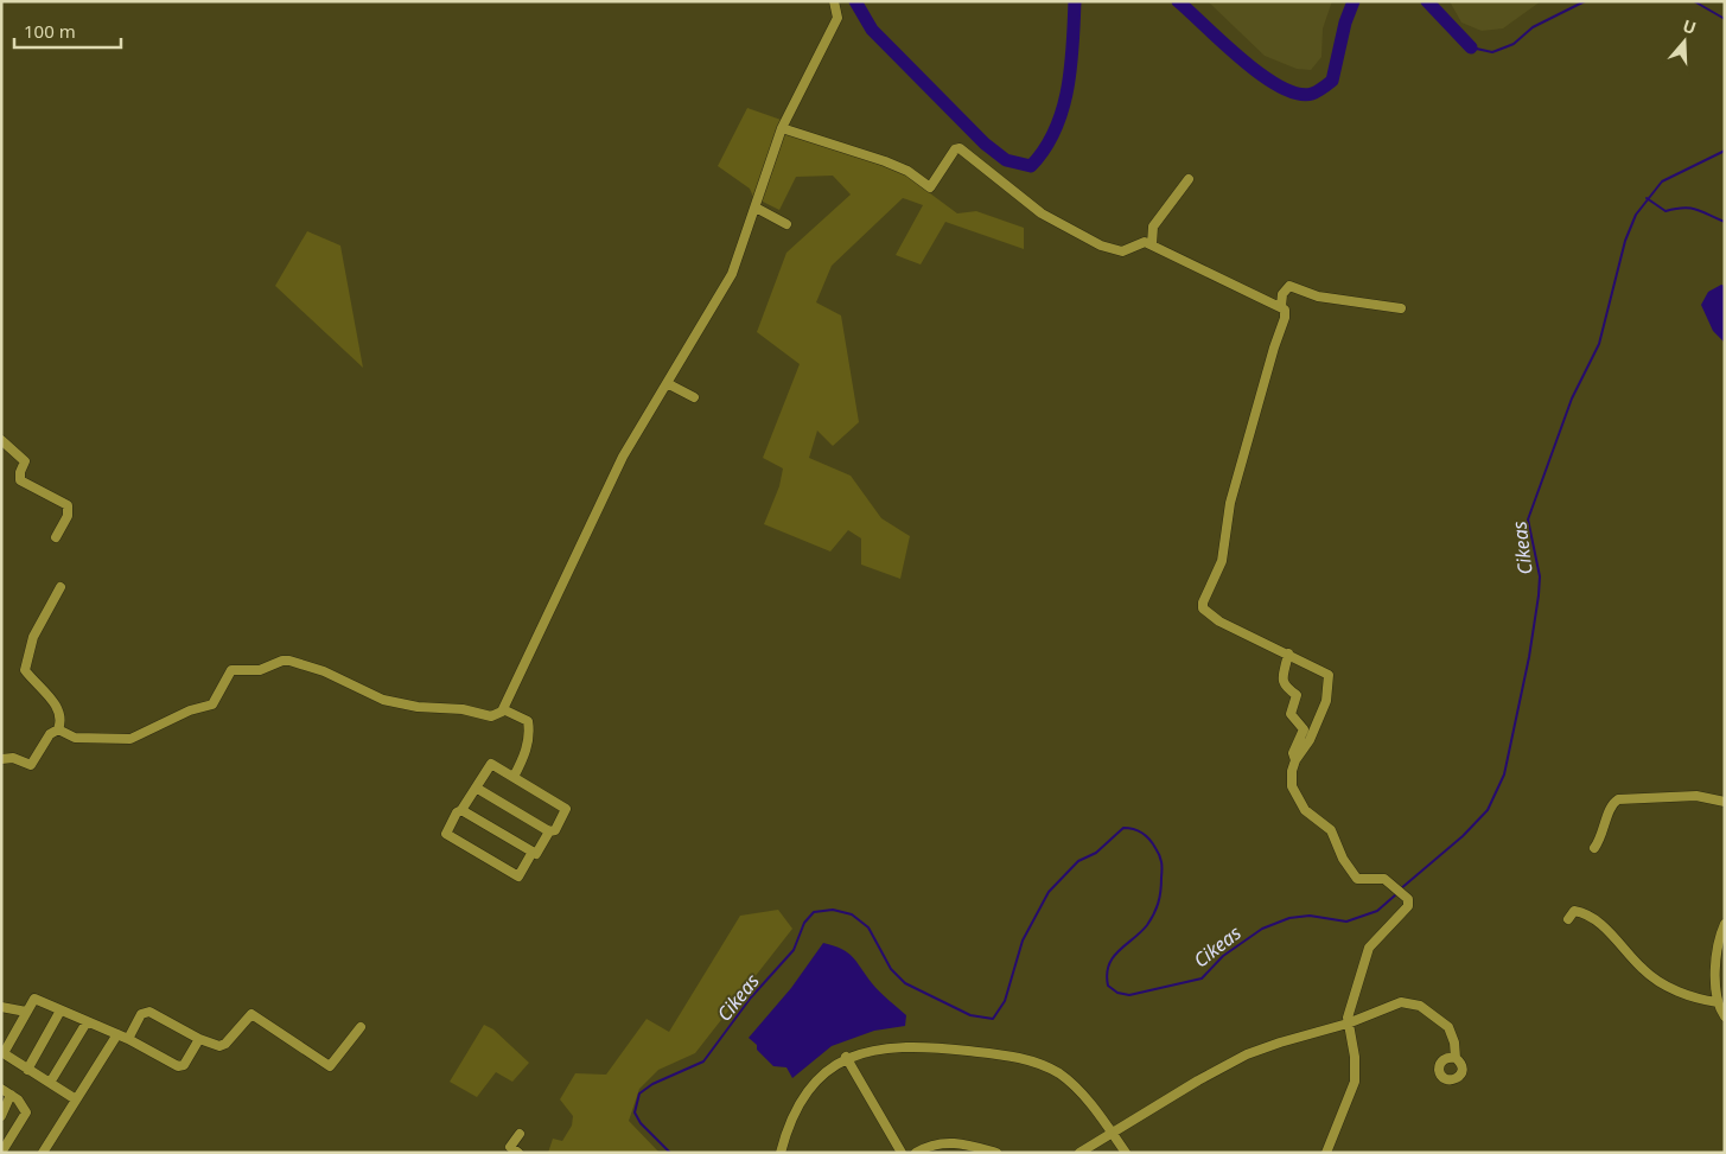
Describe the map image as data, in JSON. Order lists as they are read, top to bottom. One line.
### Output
{"water":["Cikeas"],"scale_bar":"100 m","north":"top"}
